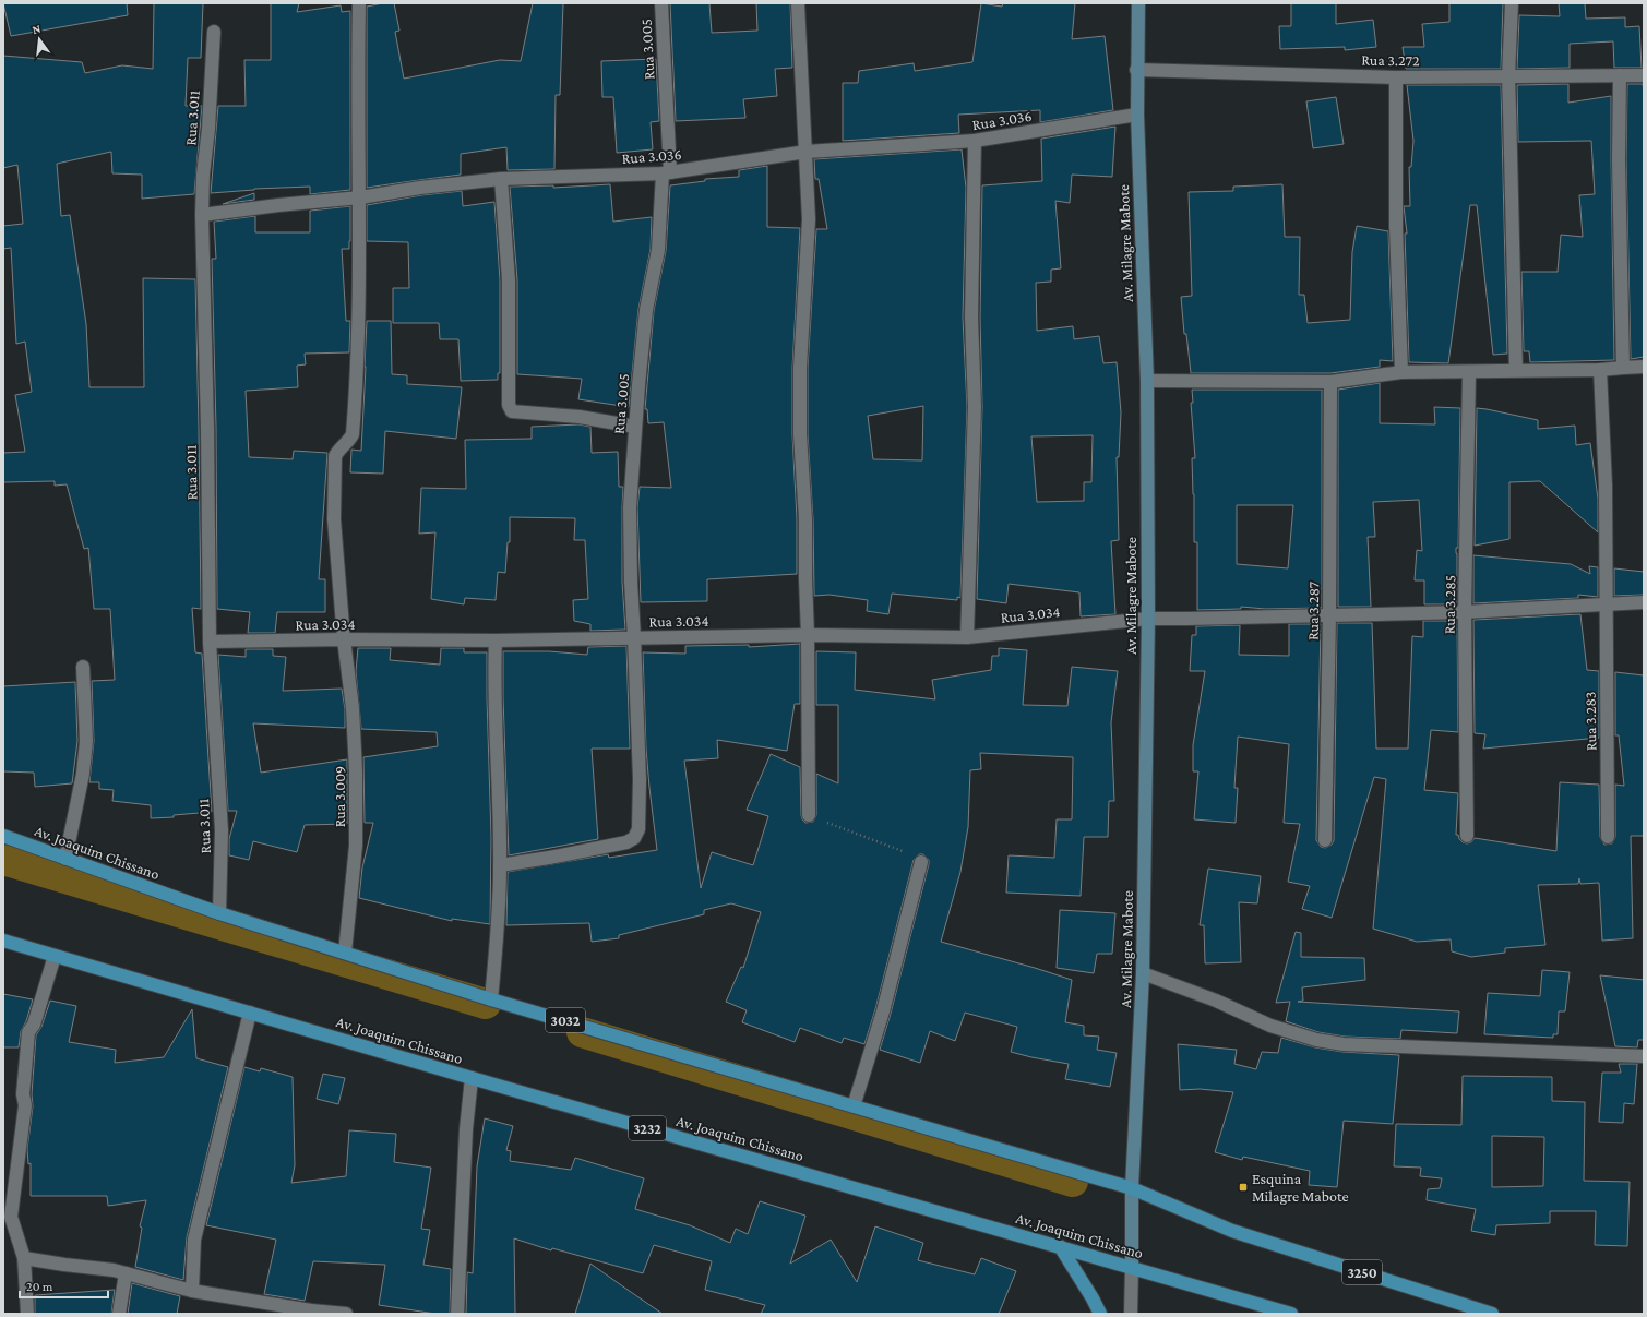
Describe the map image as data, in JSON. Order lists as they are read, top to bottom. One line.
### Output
{"streets":{"main road":["Av. Joaquim Chissano","3032","3232","3250"],"street":["Rua 3.005","Rua 3.272","Rua 3.011","Rua 3.036","Av. Milagre Mabote","Rua 3.285","Rua 3.287","Rua 3.034","Rua 3.283","Rua 3.009"]},"crossings":[["Rua 3.005","Rua 3.036"],["Rua 3.005","Rua 3.034"],["Rua 3.272","Av. Milagre Mabote"],["Rua 3.011","Rua 3.036"],["Rua 3.011","Rua 3.034"],["Rua 3.011","Av. Joaquim Chissano"],["Rua 3.036","Av. Milagre Mabote"],["Rua 3.036","Rua 3.009"],["Av. Milagre Mabote","Rua 3.034"],["Av. Milagre Mabote","Av. Joaquim Chissano"],["Rua 3.285","Rua 3.034"],["Rua 3.287","Rua 3.034"],["Rua 3.034","Rua 3.283"],["Rua 3.034","Rua 3.009"],["Rua 3.009","Av. Joaquim Chissano"]],"places":{"transit":["Esquina Milagre Mabote"]},"scale_bar":"20 m","north":"top"}
